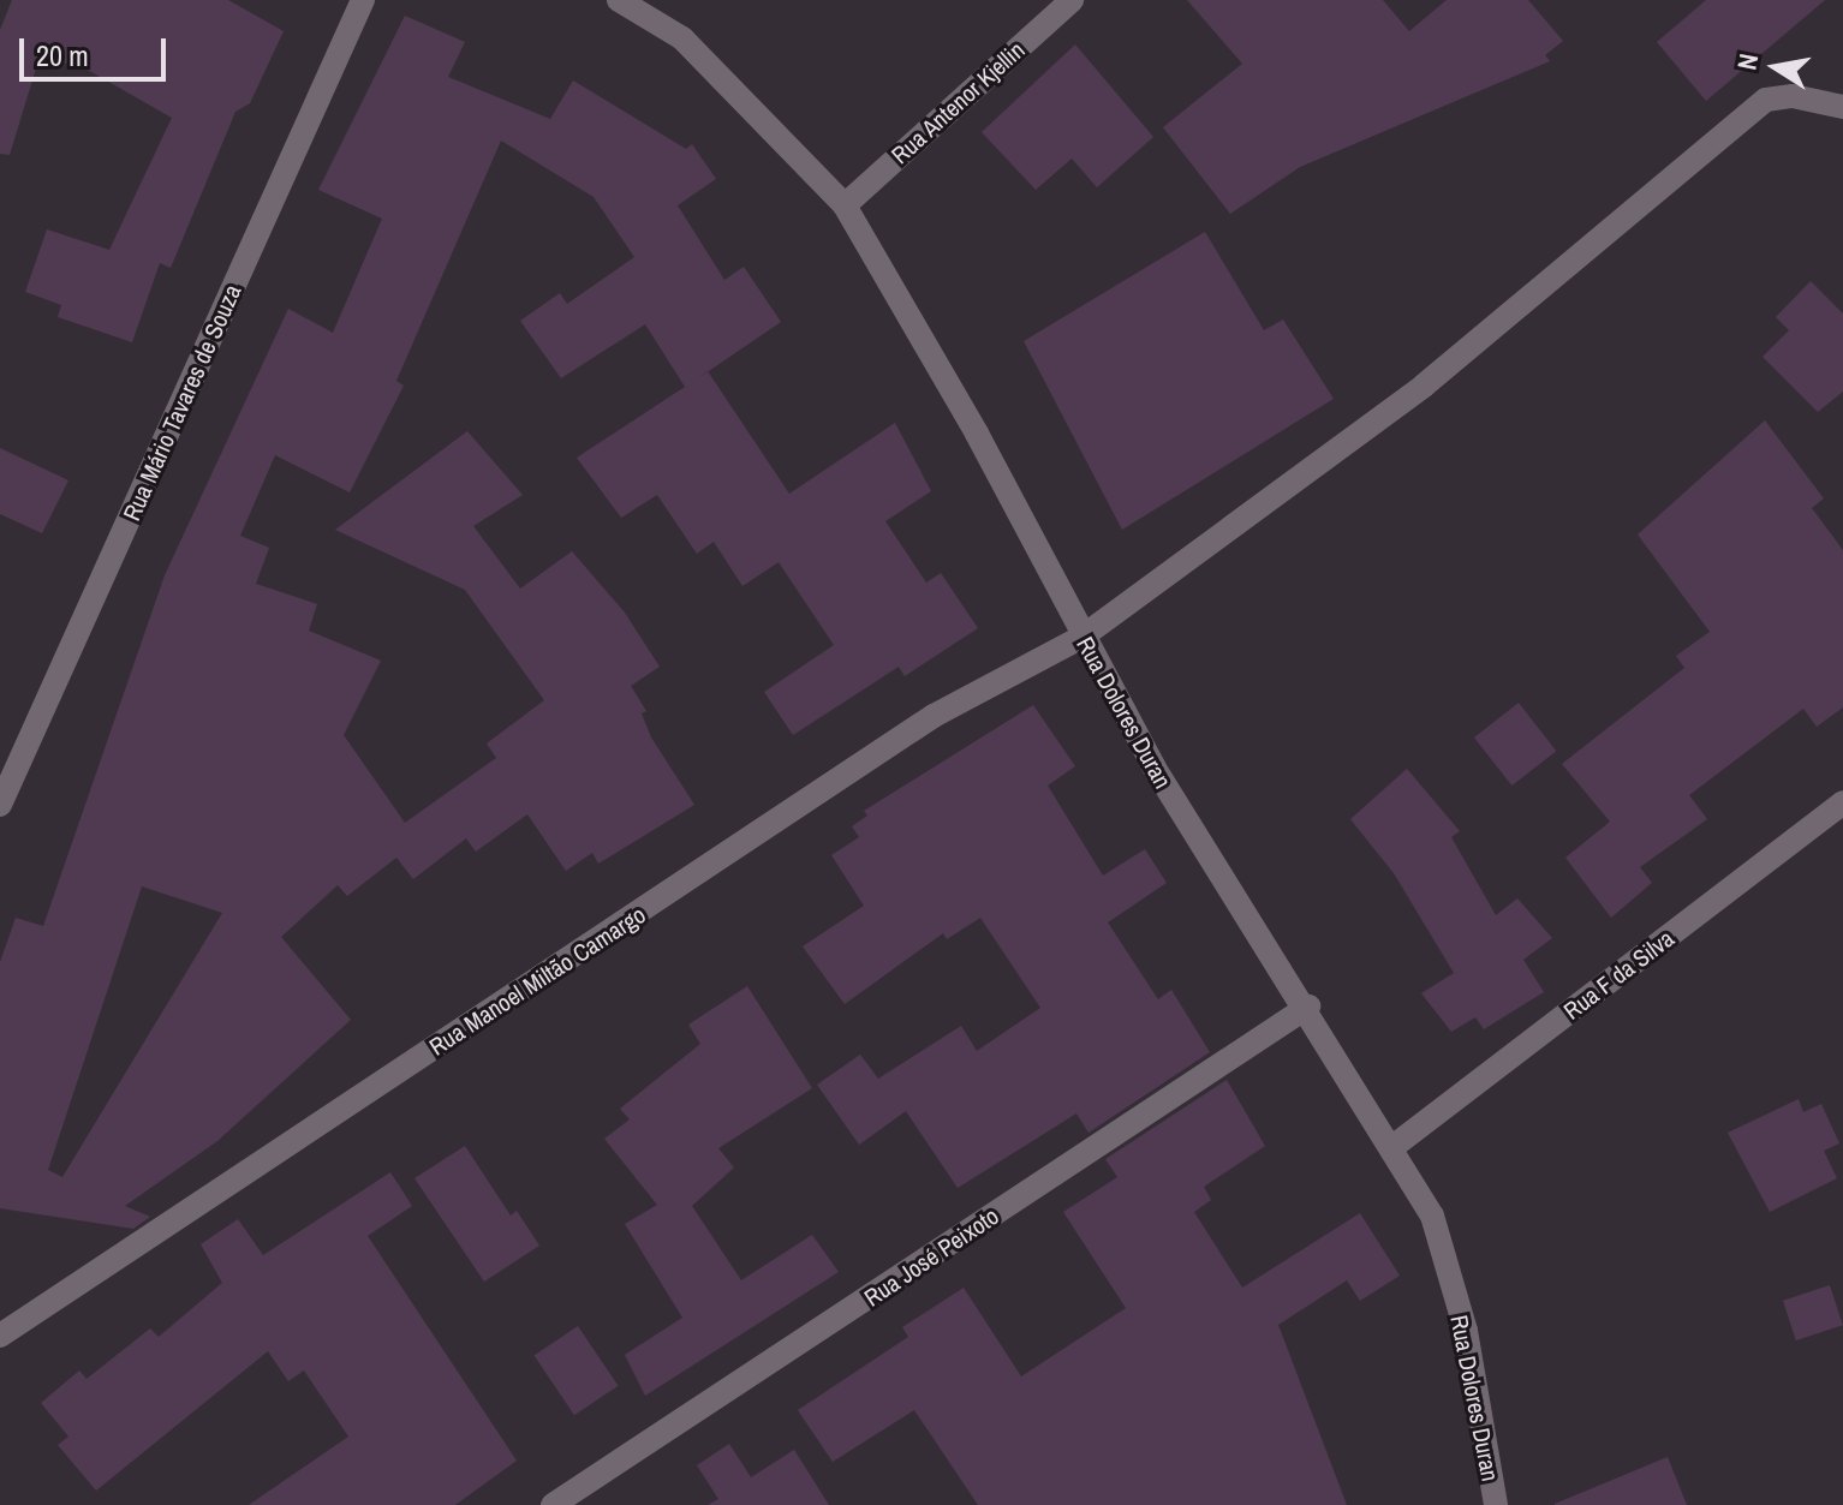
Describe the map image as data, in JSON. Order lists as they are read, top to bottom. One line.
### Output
{"streets":{"street":["Rua Antenor Kjellin","Rua Mário Tavares de Souza","Rua Dolores Duran","Rua F da Silva","Rua Manoel Miltão Camargo","Rua José Peixoto"]},"crossings":[["Rua Antenor Kjellin","Rua Dolores Duran"],["Rua Dolores Duran","Rua F da Silva"],["Rua Dolores Duran","Rua Manoel Miltão Camargo"],["Rua Dolores Duran","Rua José Peixoto"]],"scale_bar":"20 m","north":"left"}
